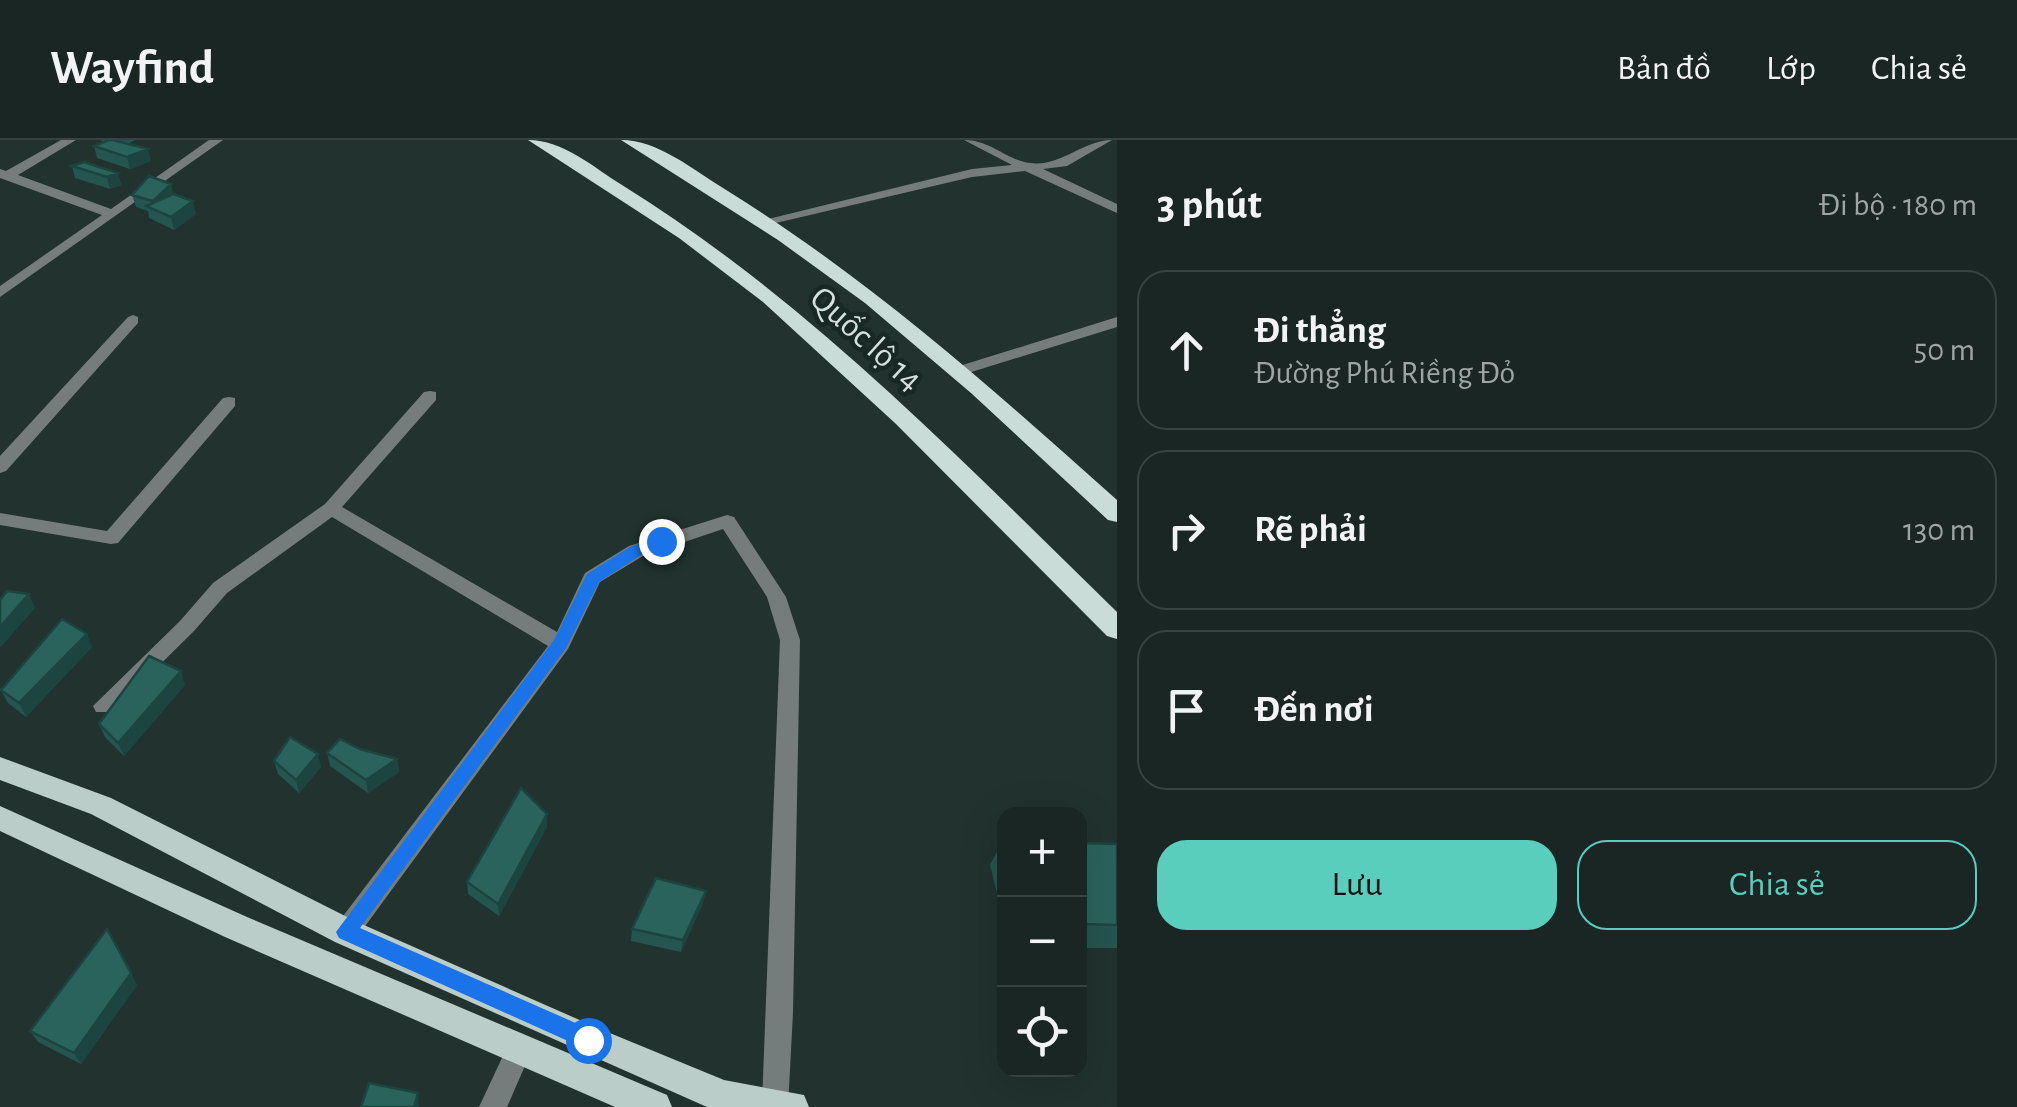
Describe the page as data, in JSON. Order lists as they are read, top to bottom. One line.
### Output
{"streets":{"highway":["Quốc lộ 14"]},"page":{"header":"Wayfind","nav":["Bản đồ","Lớp","Chia sẻ"],"heading":["3 phút","Đi bộ · 180 m"],"list":[["Đi thẳng","Đường Phú Riềng Đỏ","50 m"],["Rẽ phải","130 m"],"Đến nơi"],"map_buttons":["+","−"],"buttons":["Lưu","Chia sẻ"]}}
